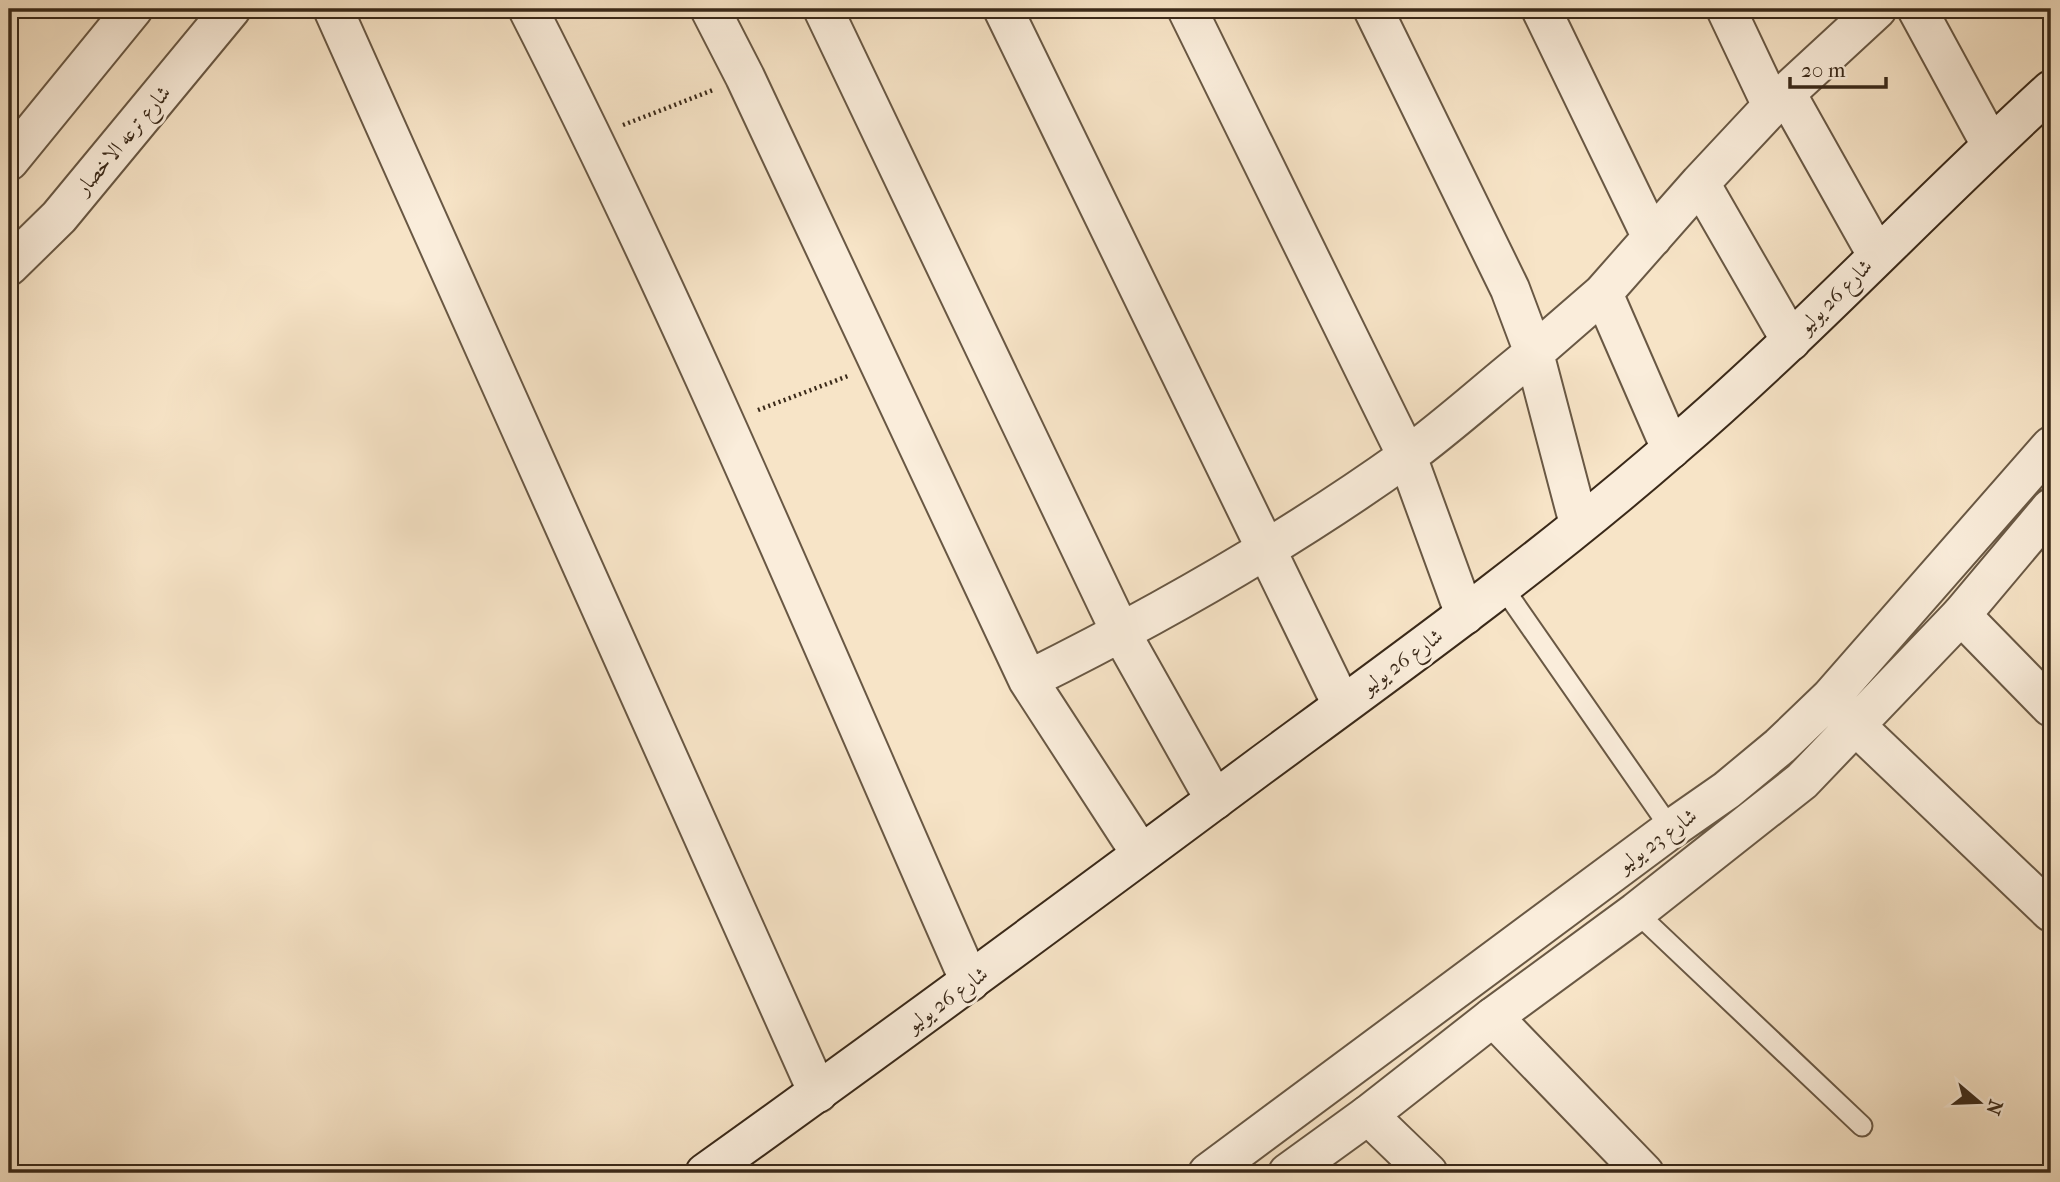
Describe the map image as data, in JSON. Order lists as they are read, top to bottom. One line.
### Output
{"streets":{"street":["شارع ترعه الاخصار","شارع 26 يوليو","شارع 23 يوليو"]},"scale_bar":"20 m","north":"right"}
